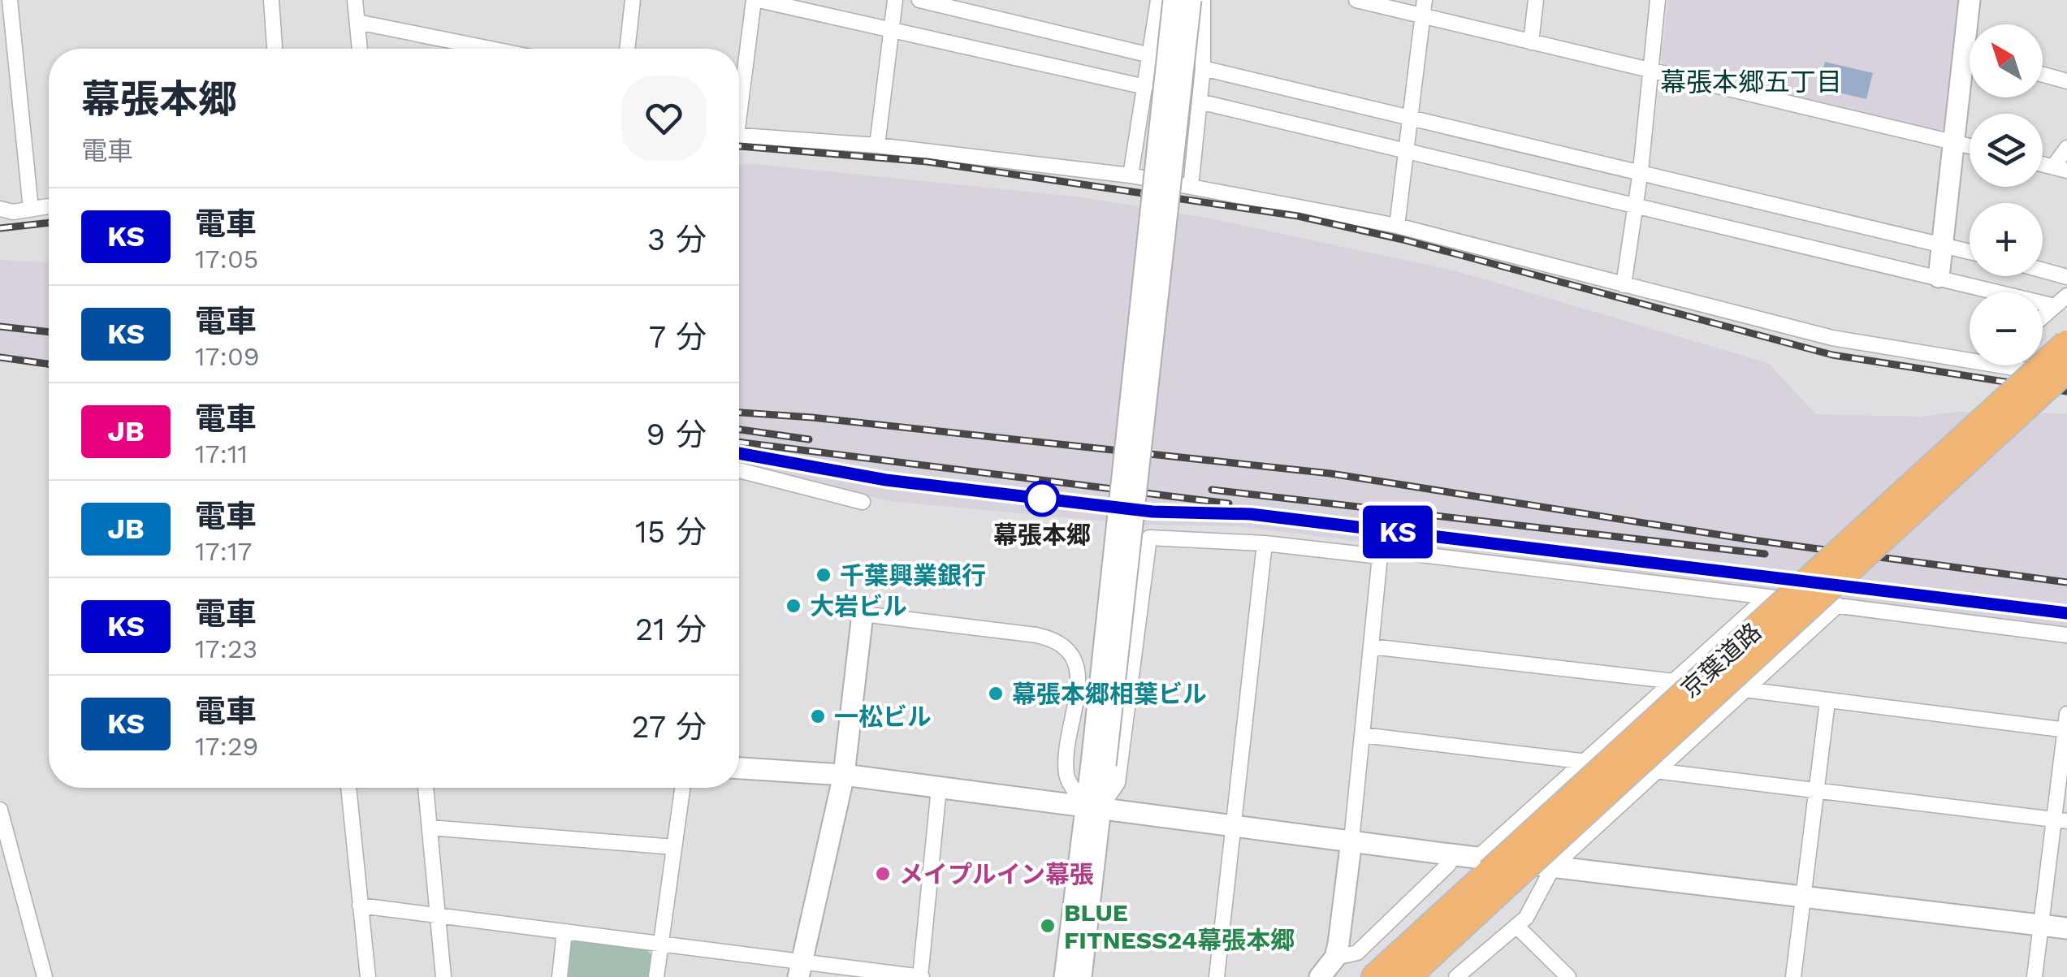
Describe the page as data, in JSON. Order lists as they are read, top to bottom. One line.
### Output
{"streets":{"highway":["京葉道路"]},"districts":["幕張本郷五丁目"],"places":["幕張本郷","千葉興業銀行","大岩ビル","幕張本郷相葉ビル","一松ビル","メイプルイン幕張","BLUE FITNESS24幕張本郷"],"north":"top left","page":{"on_map":"KS","map_buttons":["+","−"],"heading":["幕張本郷","電車"],"list":[{"mark":"KS","name":"電車","note":"17:05","value":"3 分"},{"mark":"KS","name":"電車","note":"17:09","value":"7 分"},{"mark":"JB","name":"電車","note":"17:11","value":"9 分"},{"mark":"JB","name":"電車","note":"17:17","value":"15 分"},{"mark":"KS","name":"電車","note":"17:23","value":"21 分"},{"mark":"KS","name":"電車","note":"17:29","value":"27 分"}]}}
